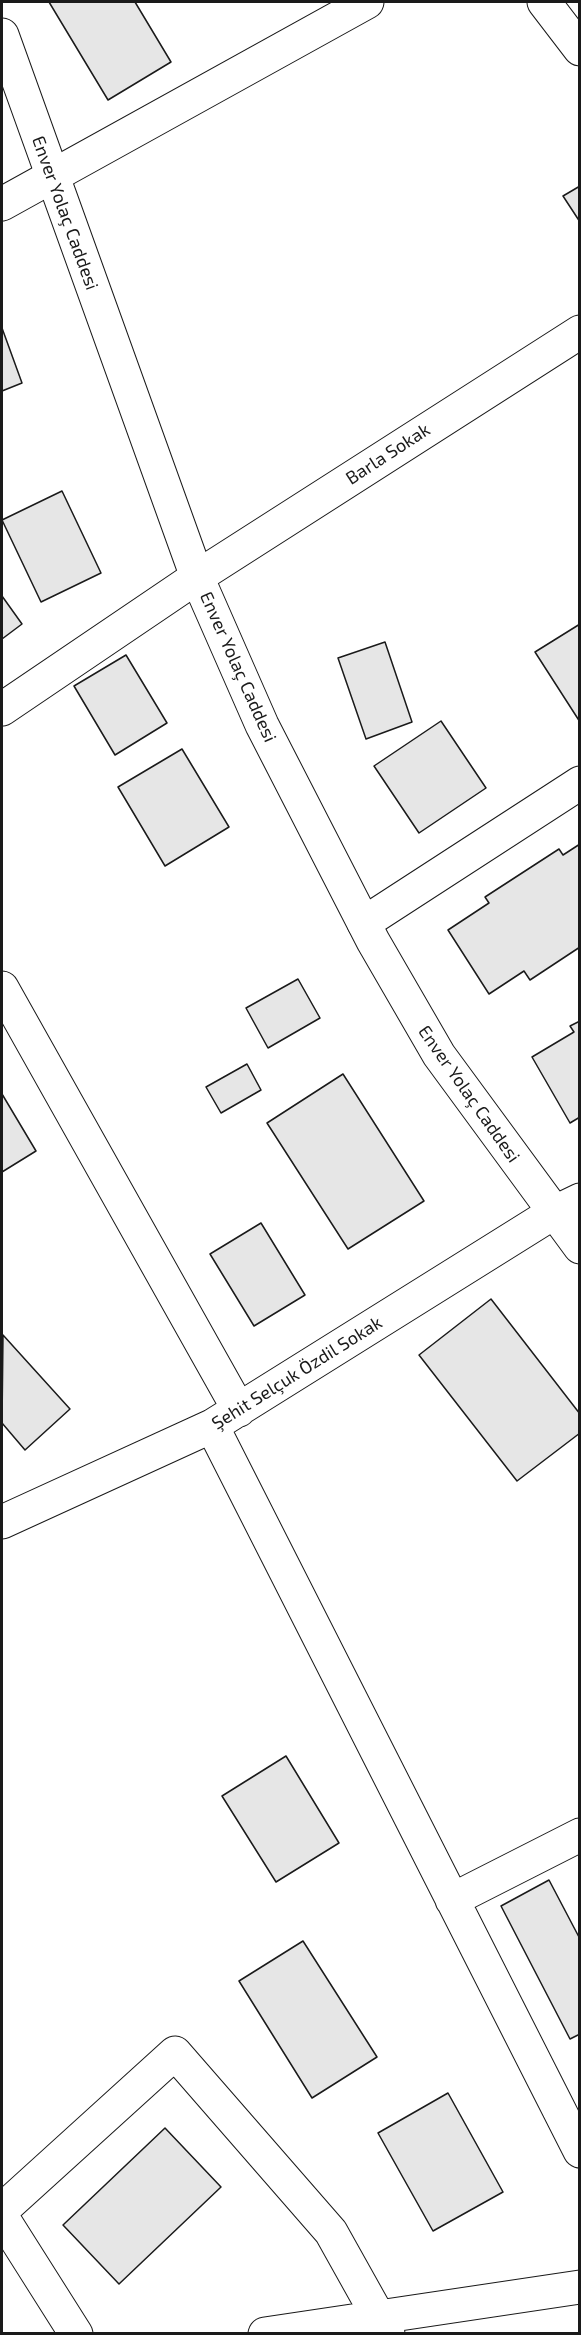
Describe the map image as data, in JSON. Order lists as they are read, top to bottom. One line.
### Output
{"streets":{"street":["Enver Yolaç Caddesi","Barla Sokak","Şehit Selçuk Özdil Sokak"]},"crossings":[["Enver Yolaç Caddesi","Barla Sokak"],["Enver Yolaç Caddesi","Şehit Selçuk Özdil Sokak"]]}
